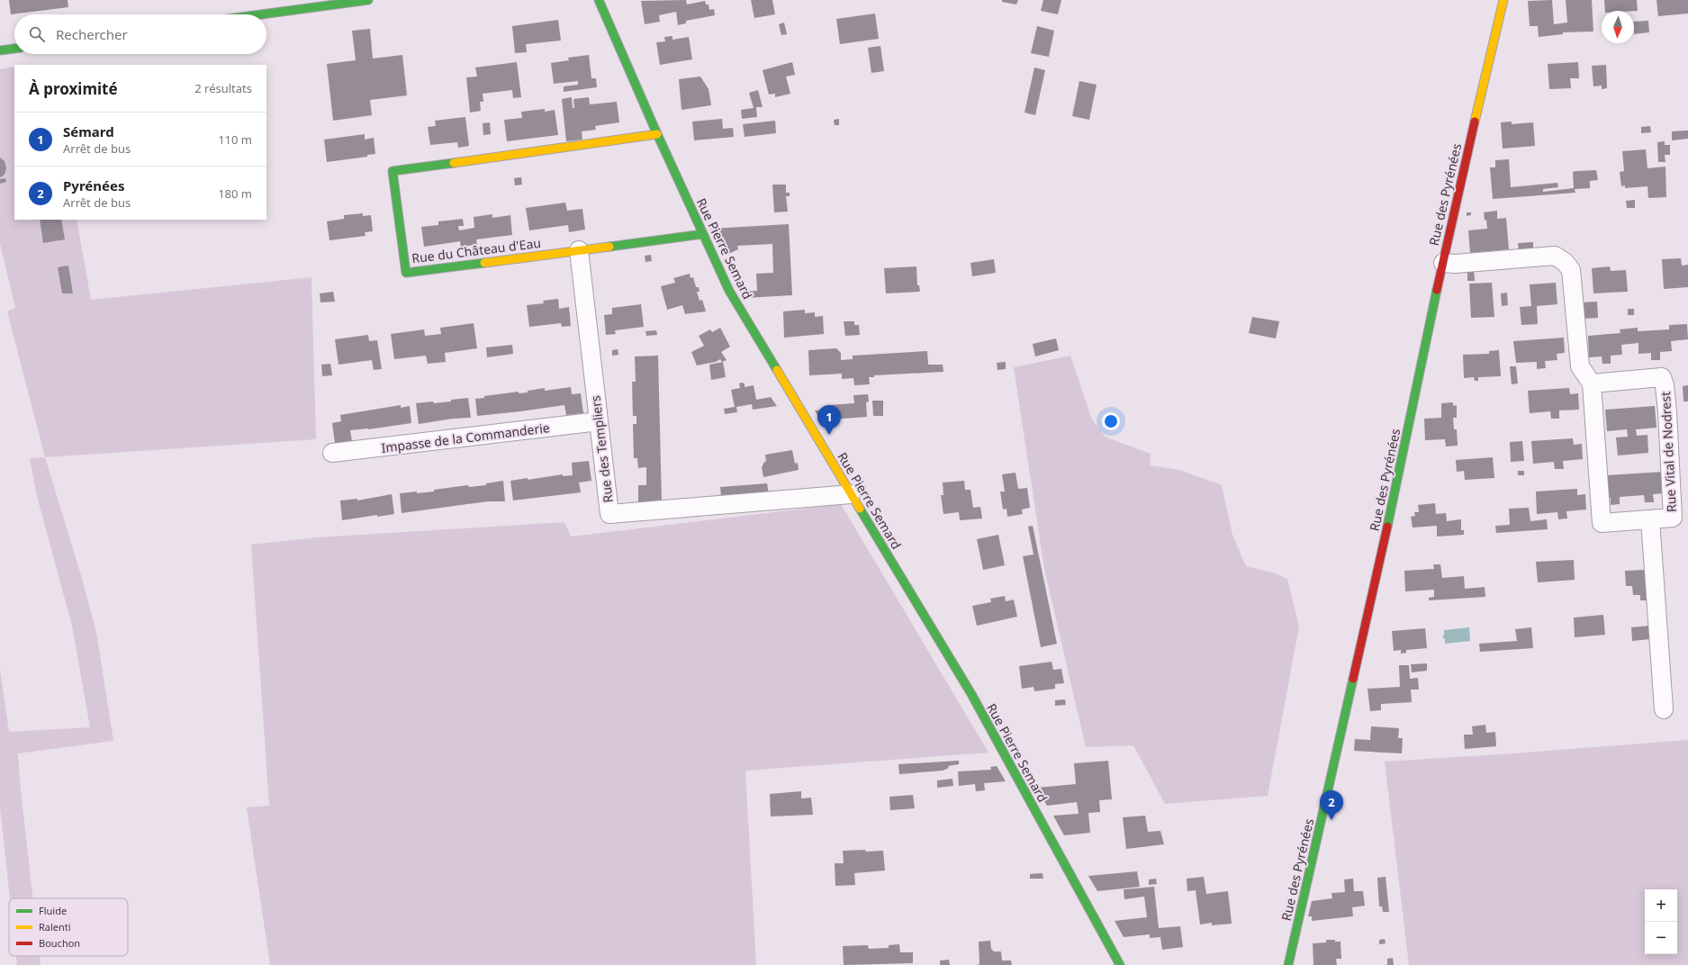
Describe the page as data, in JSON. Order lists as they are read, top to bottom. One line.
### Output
{"streets":{"street":["Rue des Pyrénées","Rue Pierre Semard","Rue du Château d'Eau","Impasse de la Commanderie","Rue des Templiers","Rue Vital de Nodrest"]},"crossings":[["Rue des Pyrénées","Rue Vital de Nodrest"],["Rue Pierre Semard","Rue du Château d'Eau"],["Rue Pierre Semard","Rue des Templiers"],["Rue du Château d'Eau","Rue des Templiers"],["Impasse de la Commanderie","Rue des Templiers"]],"legend":["Fluide","Ralenti","Bouchon"],"north":"bottom","page":{"search":"Rechercher","heading":["À proximité","2 résultats"],"list":[{"mark":"1","name":"Sémard","note":"Arrêt de bus","value":"110 m"},{"mark":"2","name":"Pyrénées","note":"Arrêt de bus","value":"180 m"}],"pins":["1","2"],"map_buttons":["+","−"]}}
